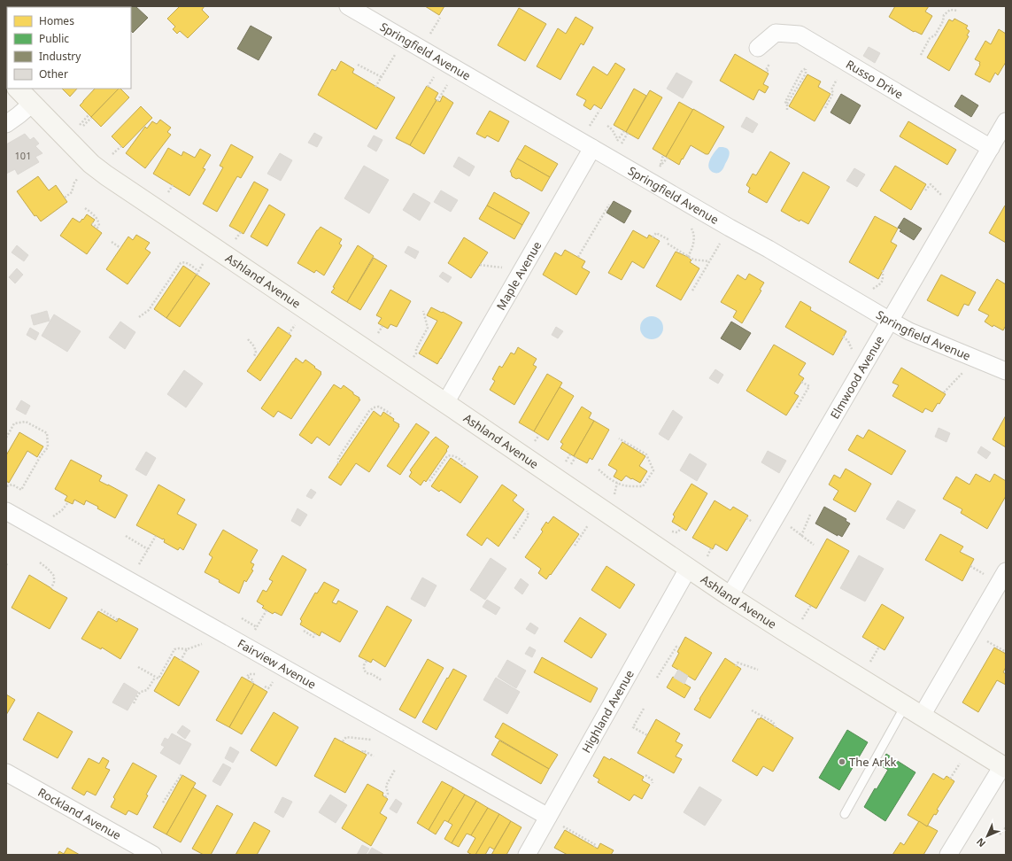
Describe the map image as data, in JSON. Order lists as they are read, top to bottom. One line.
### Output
{"streets":{"street":["Springfield Avenue","Russo Drive","Maple Avenue","Ashland Avenue","Elmwood Avenue","Fairview Avenue","Highland Avenue","Rockland Avenue"]},"crossings":[["Springfield Avenue","Maple Avenue"],["Springfield Avenue","Elmwood Avenue"],["Russo Drive","Elmwood Avenue"],["Maple Avenue","Ashland Avenue"],["Ashland Avenue","Elmwood Avenue"],["Ashland Avenue","Highland Avenue"],["Fairview Avenue","Highland Avenue"]],"places":["The Arkk"],"house_numbers":["101"],"legend":["Homes","Public","Industry","Other"],"north":"bottom left"}
